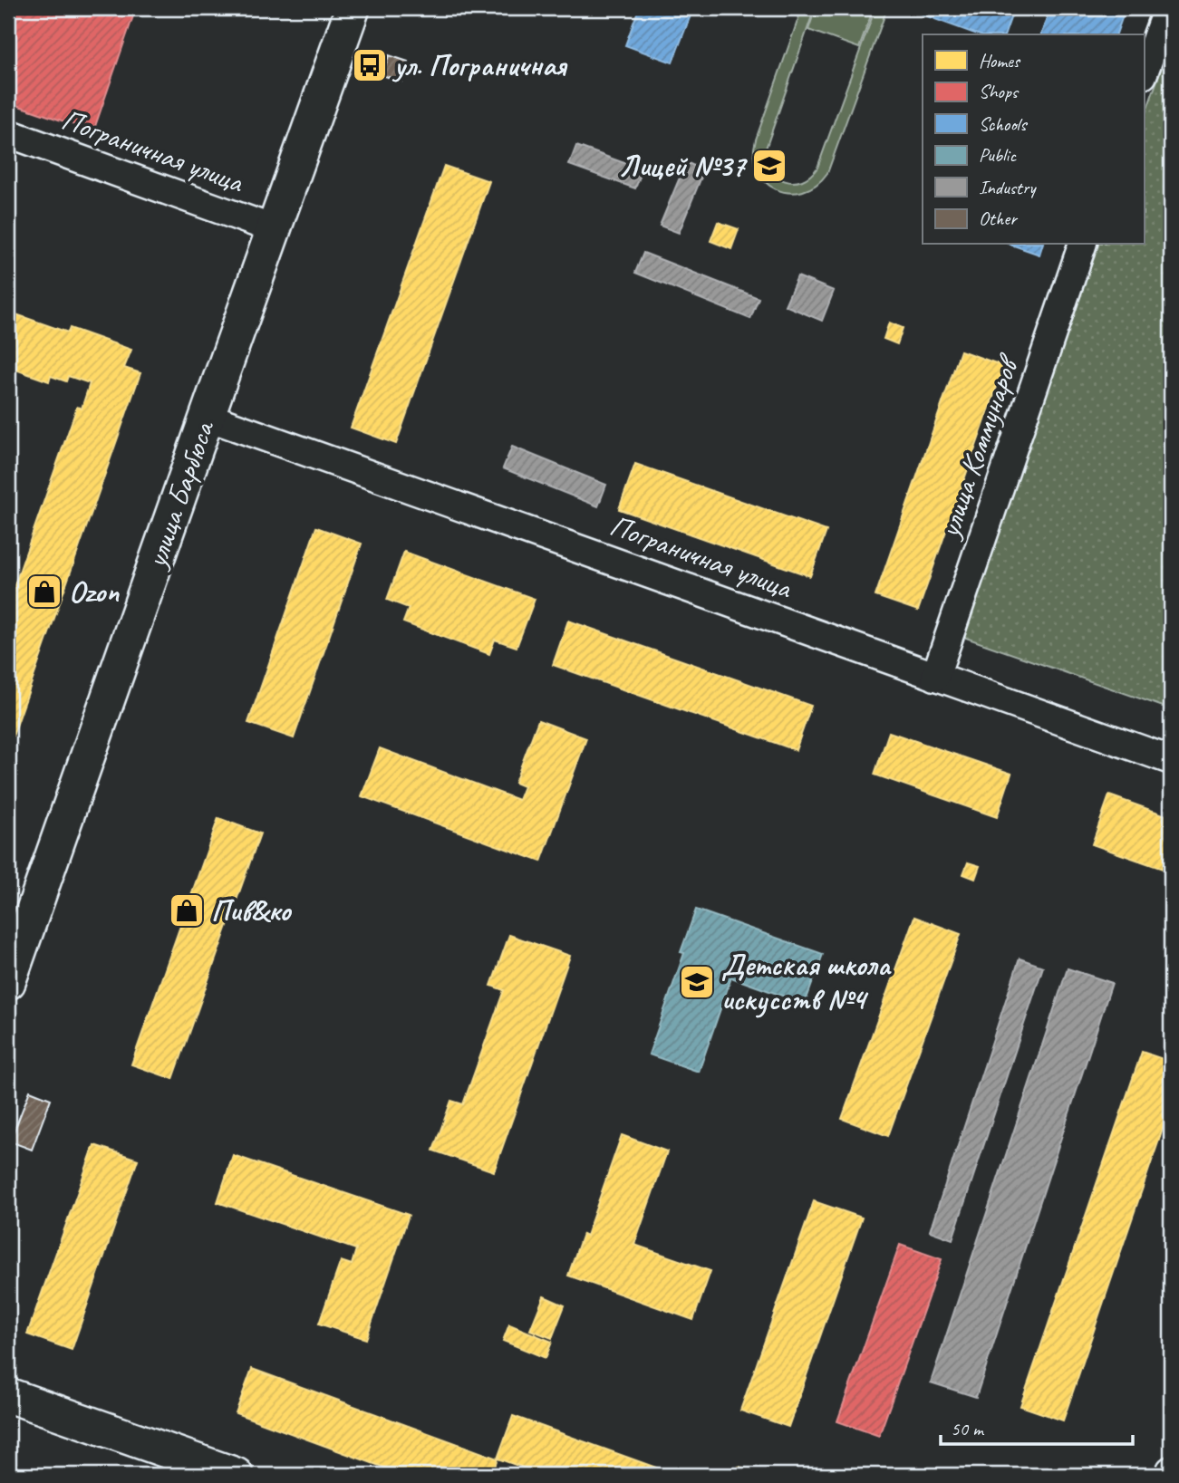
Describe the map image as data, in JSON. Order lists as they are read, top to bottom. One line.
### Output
{"streets":{"street":["Пограничная улица","улица Коммунаров","улица Барбюса"]},"crossings":[["Пограничная улица","улица Коммунаров"],["Пограничная улица","улица Барбюса"]],"places":{"bus stop":["ул. Пограничная"],"school or university":["Лицей №37","Детская школа искусств №4"],"shop":["Ozon","Пив&ко"]},"legend":["Homes","Shops","Schools","Public","Industry","Other"],"scale_bar":"50 m"}
